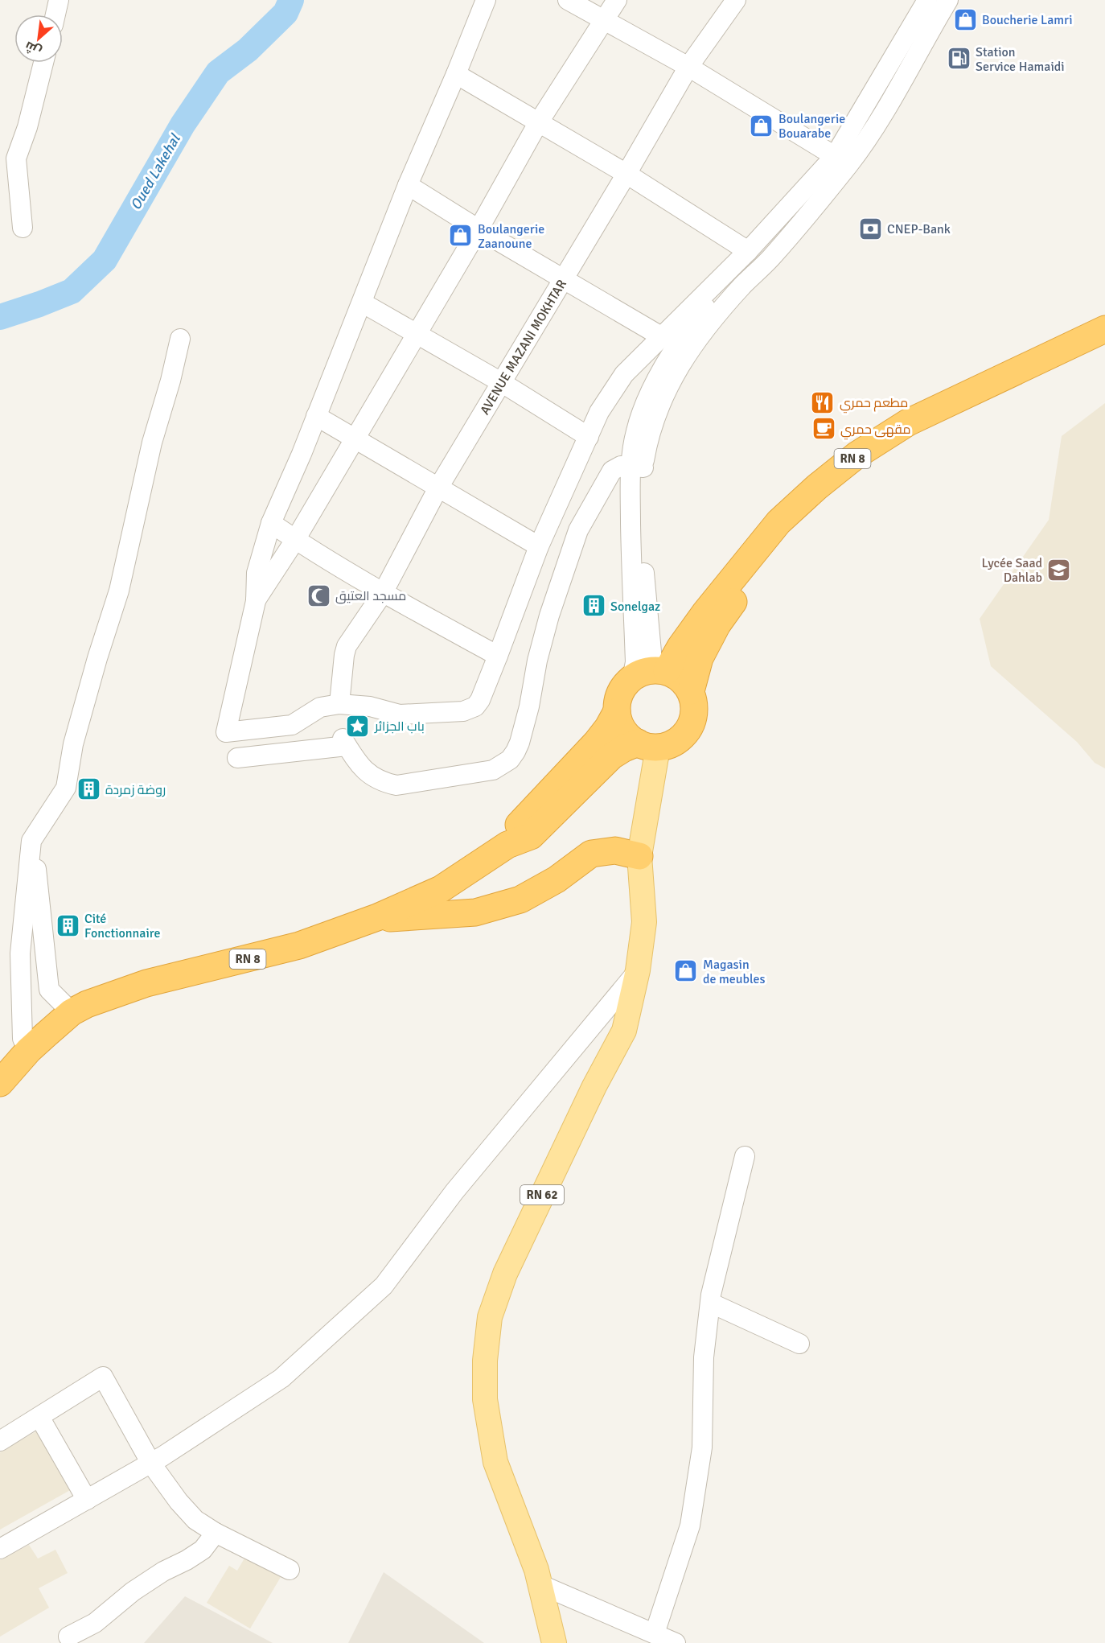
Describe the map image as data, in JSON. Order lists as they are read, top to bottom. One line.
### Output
{"streets":{"highway":["RN 8"],"main road":["RN 62"],"street":["AVENUE MAZANI MOKHTAR"]},"crossings":[["RN 8","RN 62"]],"water":["Oued Lakehal"],"places":{"shop":["Boucherie Lamri","Boulangerie Bouarabe","Boulangerie Zaanoune","Magasin de meubles"],"fuel station":["Station Service Hamaidi"],"bank":["CNEP-Bank"],"restaurant":["مطعم حمري"],"cafe":["مقهى حمري"],"school or university":["Lycée Saad Dahlab"],"mosque":["مسجد العتيق"],"building":["Sonelgaz","روضة زمردة","Cité Fonctionnaire"],"place":["باب الجزائر"]},"north":"bottom left"}
